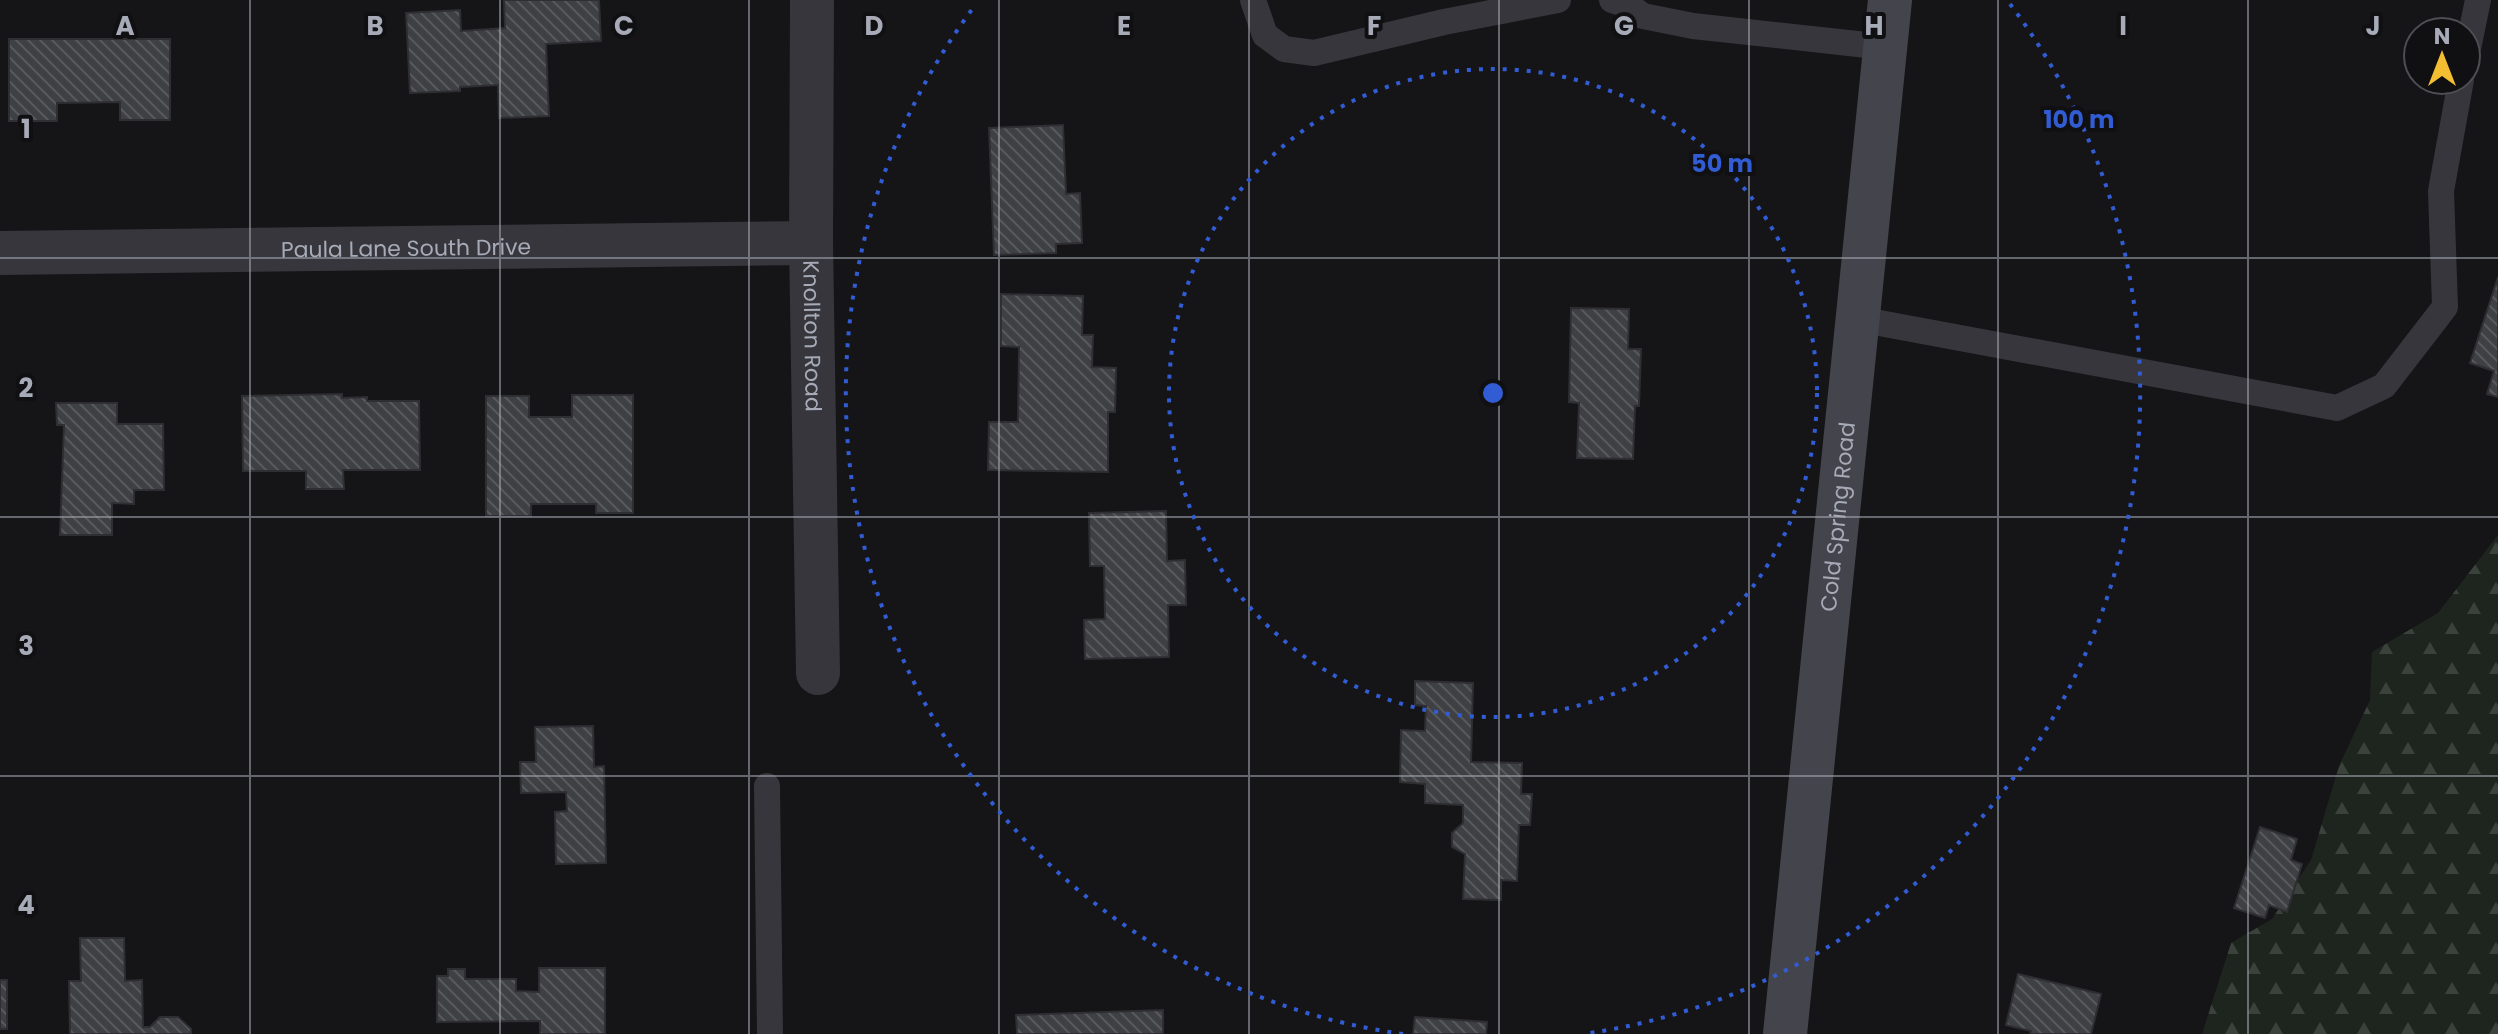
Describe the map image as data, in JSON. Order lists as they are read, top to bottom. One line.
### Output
{"streets":{"street":["Paula Lane South Drive","Knollton Road","Cold Spring Road"]},"crossings":[["Paula Lane South Drive","Knollton Road"]],"north":"top","grid":{"columns":["A","B","C","D","E","F","G","H","I","J"],"rows":["1","2","3","4"]},"rings":["100 m","50 m"]}
